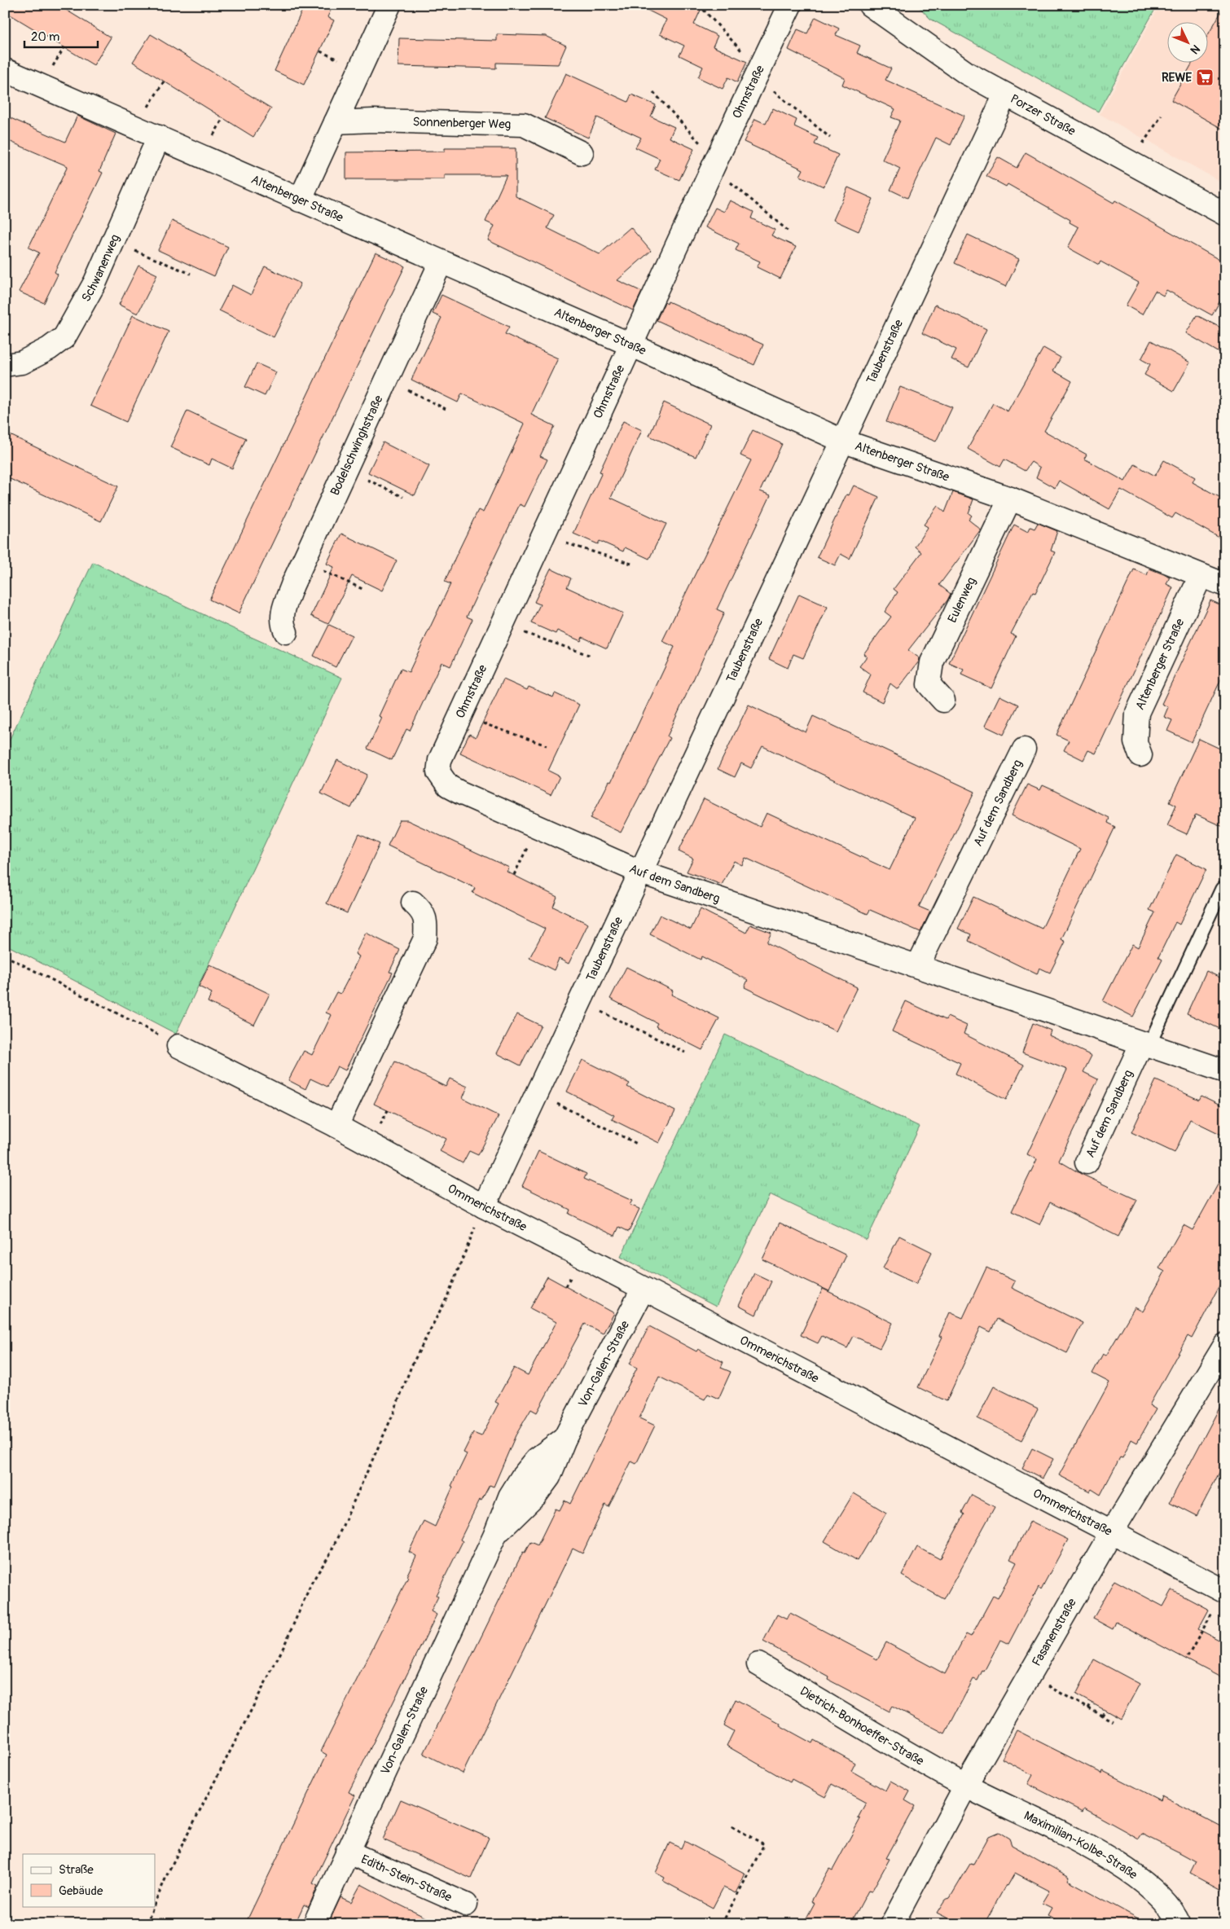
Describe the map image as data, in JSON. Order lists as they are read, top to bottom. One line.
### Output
{"streets":{"street":["Ohmstraße","Porzer Straße","Sonnenberger Weg","Altenberger Straße","Schwanenweg","Taubenstraße","Bodelschwinghstraße","Eulenweg","Auf dem Sandberg","Ommerichstraße","Von-Galen-Straße","Fasanenstraße","Dietrich-Bonhoeffer-Straße","Maximilian-Kolbe-Straße","Edith-Stein-Straße"]},"crossings":[["Ohmstraße","Altenberger Straße"],["Ohmstraße","Auf dem Sandberg"],["Porzer Straße","Taubenstraße"],["Altenberger Straße","Schwanenweg"],["Altenberger Straße","Taubenstraße"],["Altenberger Straße","Bodelschwinghstraße"],["Altenberger Straße","Eulenweg"],["Taubenstraße","Auf dem Sandberg"],["Taubenstraße","Ommerichstraße"],["Ommerichstraße","Von-Galen-Straße"],["Ommerichstraße","Fasanenstraße"],["Von-Galen-Straße","Edith-Stein-Straße"],["Fasanenstraße","Dietrich-Bonhoeffer-Straße"],["Fasanenstraße","Maximilian-Kolbe-Straße"],["Dietrich-Bonhoeffer-Straße","Maximilian-Kolbe-Straße"]],"places":{"supermarket":["REWE"]},"legend":["Straße","Gebäude"],"scale_bar":"20 m","north":"bottom right"}
